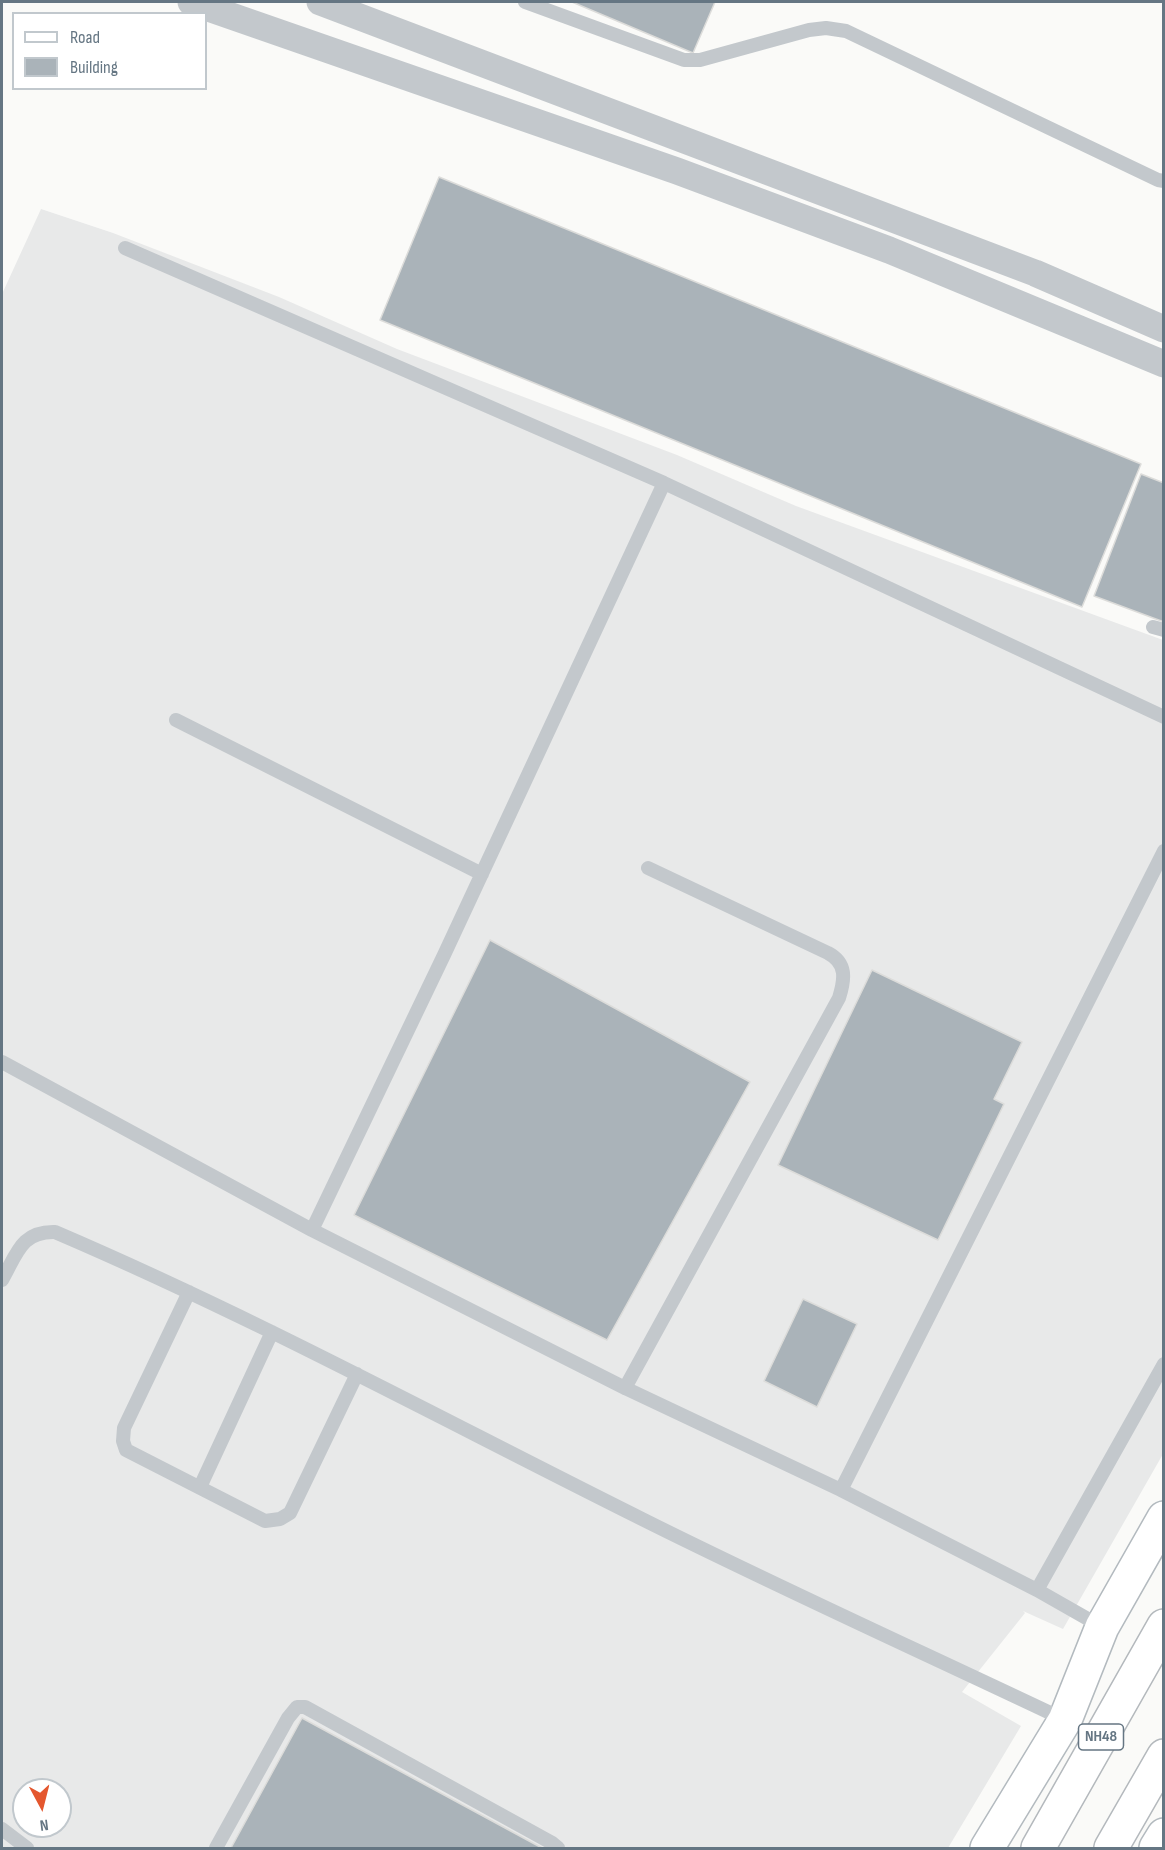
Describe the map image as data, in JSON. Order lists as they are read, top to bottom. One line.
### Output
{"streets":{"main road":["NH48"]},"legend":["Road","Building"],"north":"bottom"}
